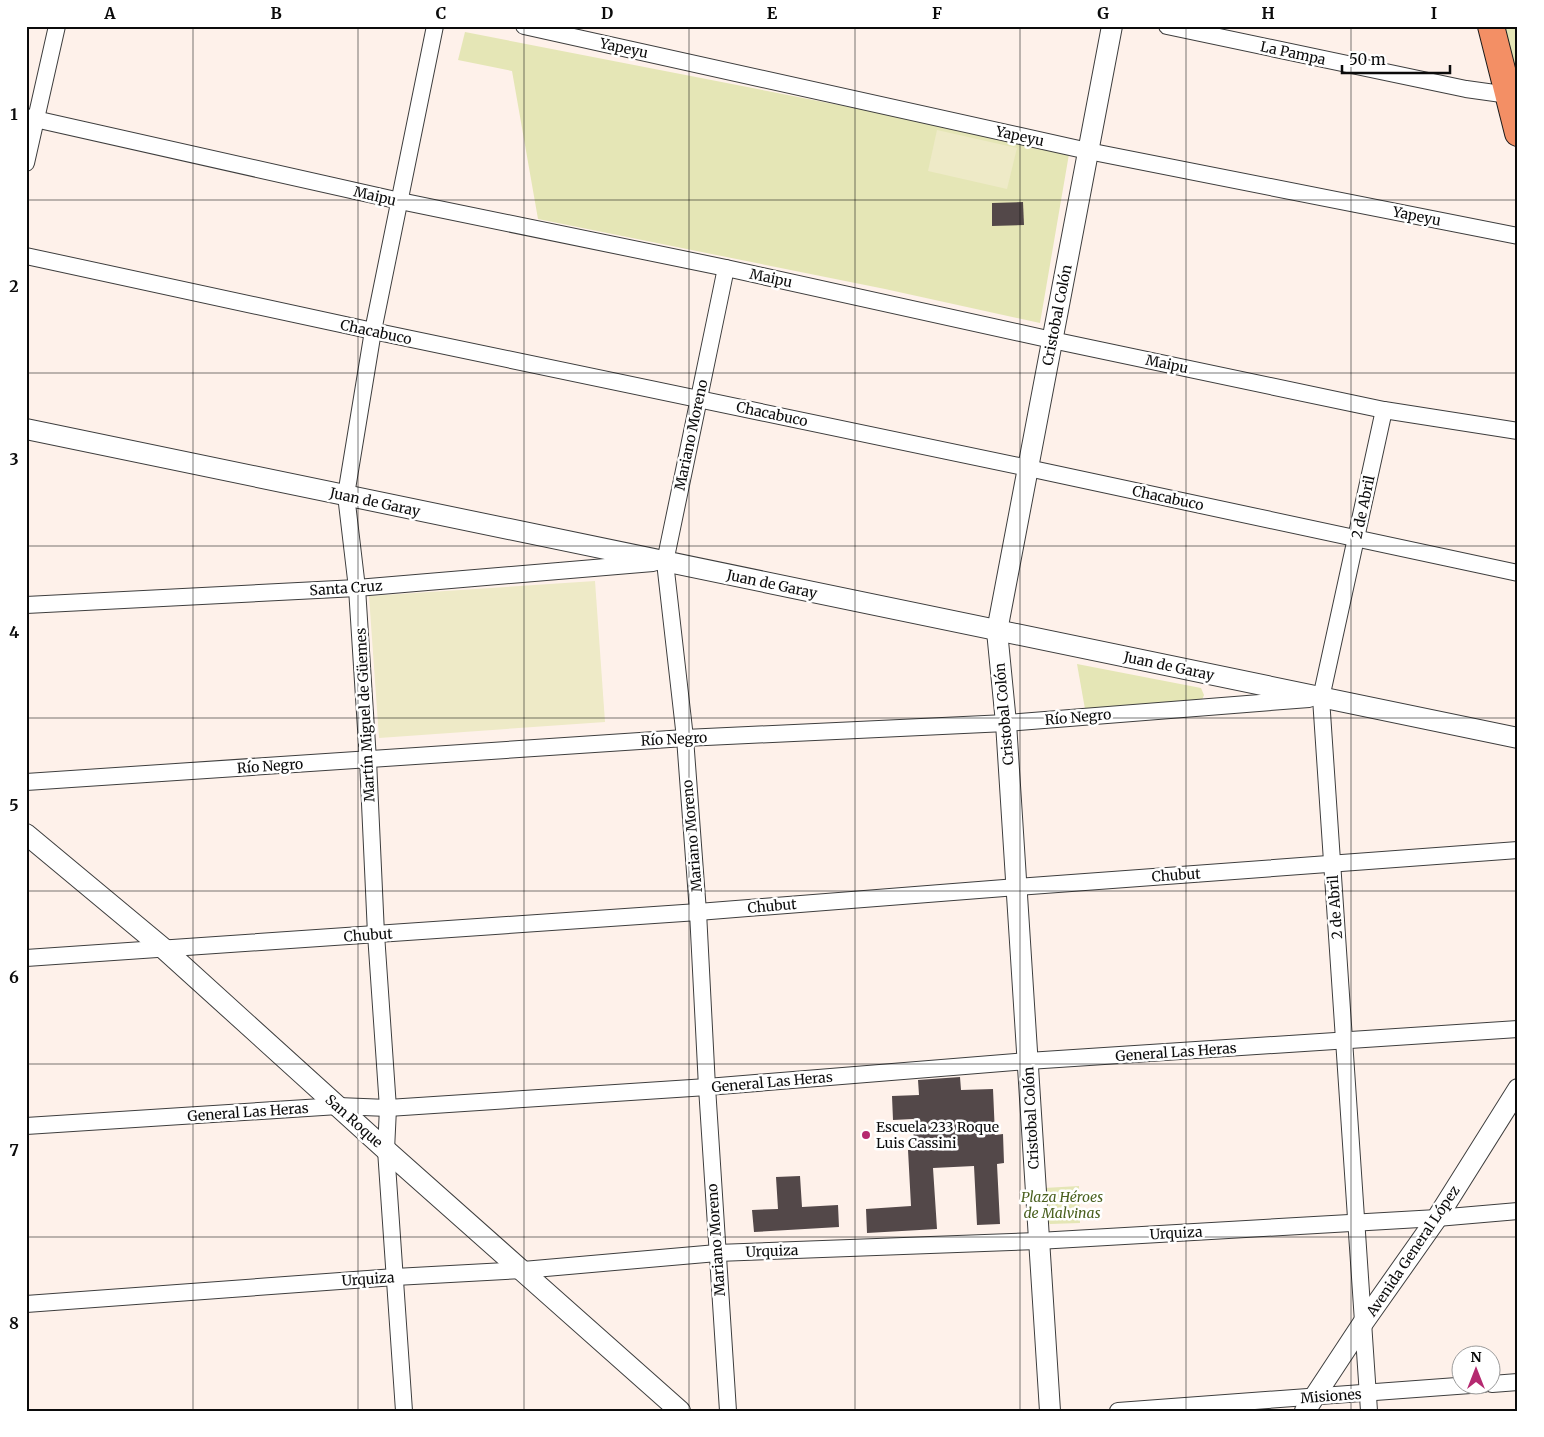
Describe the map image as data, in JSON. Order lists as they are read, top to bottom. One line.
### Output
{"streets":{"street":["Yapeyu","La Pampa","Maipu","Cristobal Colón","Chacabuco","Mariano Moreno","Juan de Garay","2 de Abril","Santa Cruz","Martín Miguel de Güemes","Río Negro","Chubut","General Las Heras","San Roque","Urquiza","Avenida General López","Misiones"]},"crossings":[["Yapeyu","Cristobal Colón"],["Maipu","Cristobal Colón"],["Maipu","Mariano Moreno"],["Maipu","2 de Abril"],["Maipu","Martín Miguel de Güemes"],["Cristobal Colón","Chacabuco"],["Cristobal Colón","Juan de Garay"],["Cristobal Colón","Río Negro"],["Cristobal Colón","Chubut"],["Cristobal Colón","General Las Heras"],["Cristobal Colón","Urquiza"],["Chacabuco","Mariano Moreno"],["Chacabuco","2 de Abril"],["Chacabuco","Martín Miguel de Güemes"],["Mariano Moreno","Juan de Garay"],["Mariano Moreno","Santa Cruz"],["Mariano Moreno","Río Negro"],["Mariano Moreno","Chubut"],["Mariano Moreno","General Las Heras"],["Mariano Moreno","Urquiza"],["Juan de Garay","2 de Abril"],["Juan de Garay","Santa Cruz"],["Juan de Garay","Martín Miguel de Güemes"],["Juan de Garay","Río Negro"],["2 de Abril","Río Negro"],["2 de Abril","Chubut"],["2 de Abril","General Las Heras"],["2 de Abril","Urquiza"],["2 de Abril","Avenida General López"],["2 de Abril","Misiones"],["Santa Cruz","Martín Miguel de Güemes"],["Martín Miguel de Güemes","Río Negro"],["Martín Miguel de Güemes","Chubut"],["Martín Miguel de Güemes","General Las Heras"],["Martín Miguel de Güemes","San Roque"],["Martín Miguel de Güemes","Urquiza"],["Chubut","San Roque"],["General Las Heras","San Roque"],["San Roque","Urquiza"],["Urquiza","Avenida General López"],["Avenida General López","Misiones"]],"parks":["Plaza Héroes de Malvinas"],"places":["Escuela 233 Roque Luis Cassini"],"scale_bar":"50 m","north":"top","grid":{"columns":["A","B","C","D","E","F","G","H","I"],"rows":["1","2","3","4","5","6","7","8"]}}
